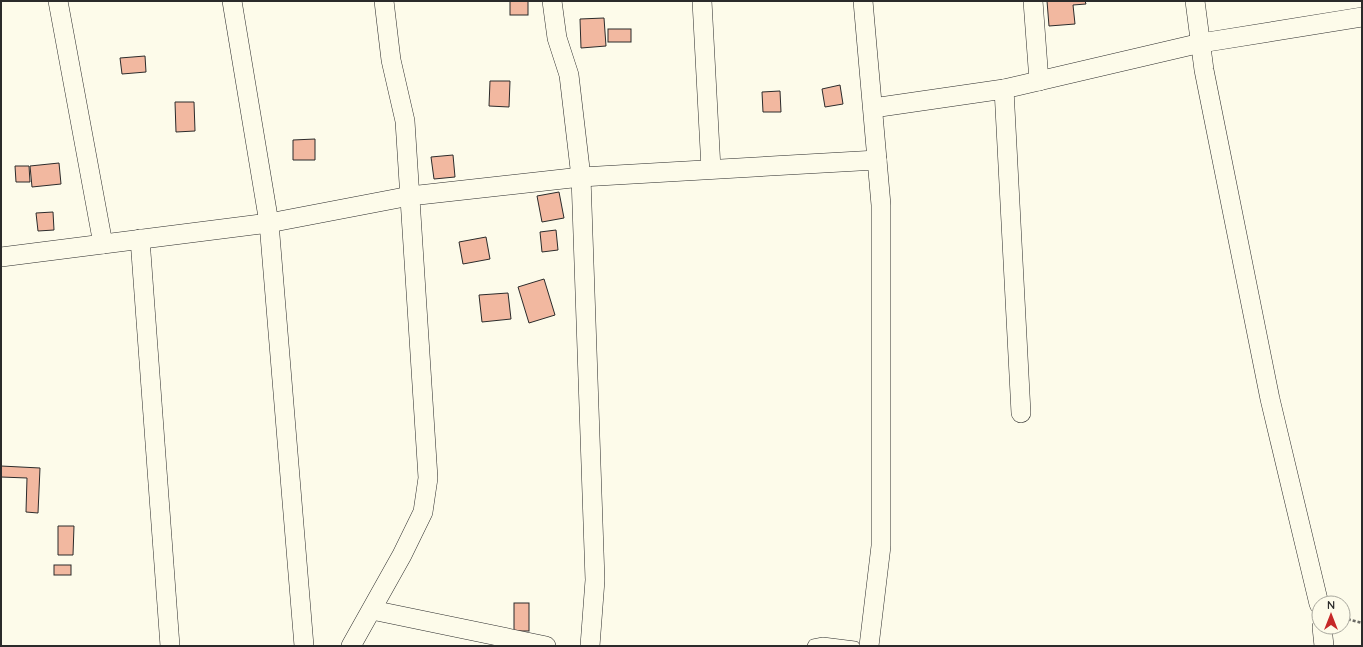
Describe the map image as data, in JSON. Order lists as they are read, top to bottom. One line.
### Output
{"north":"top"}
